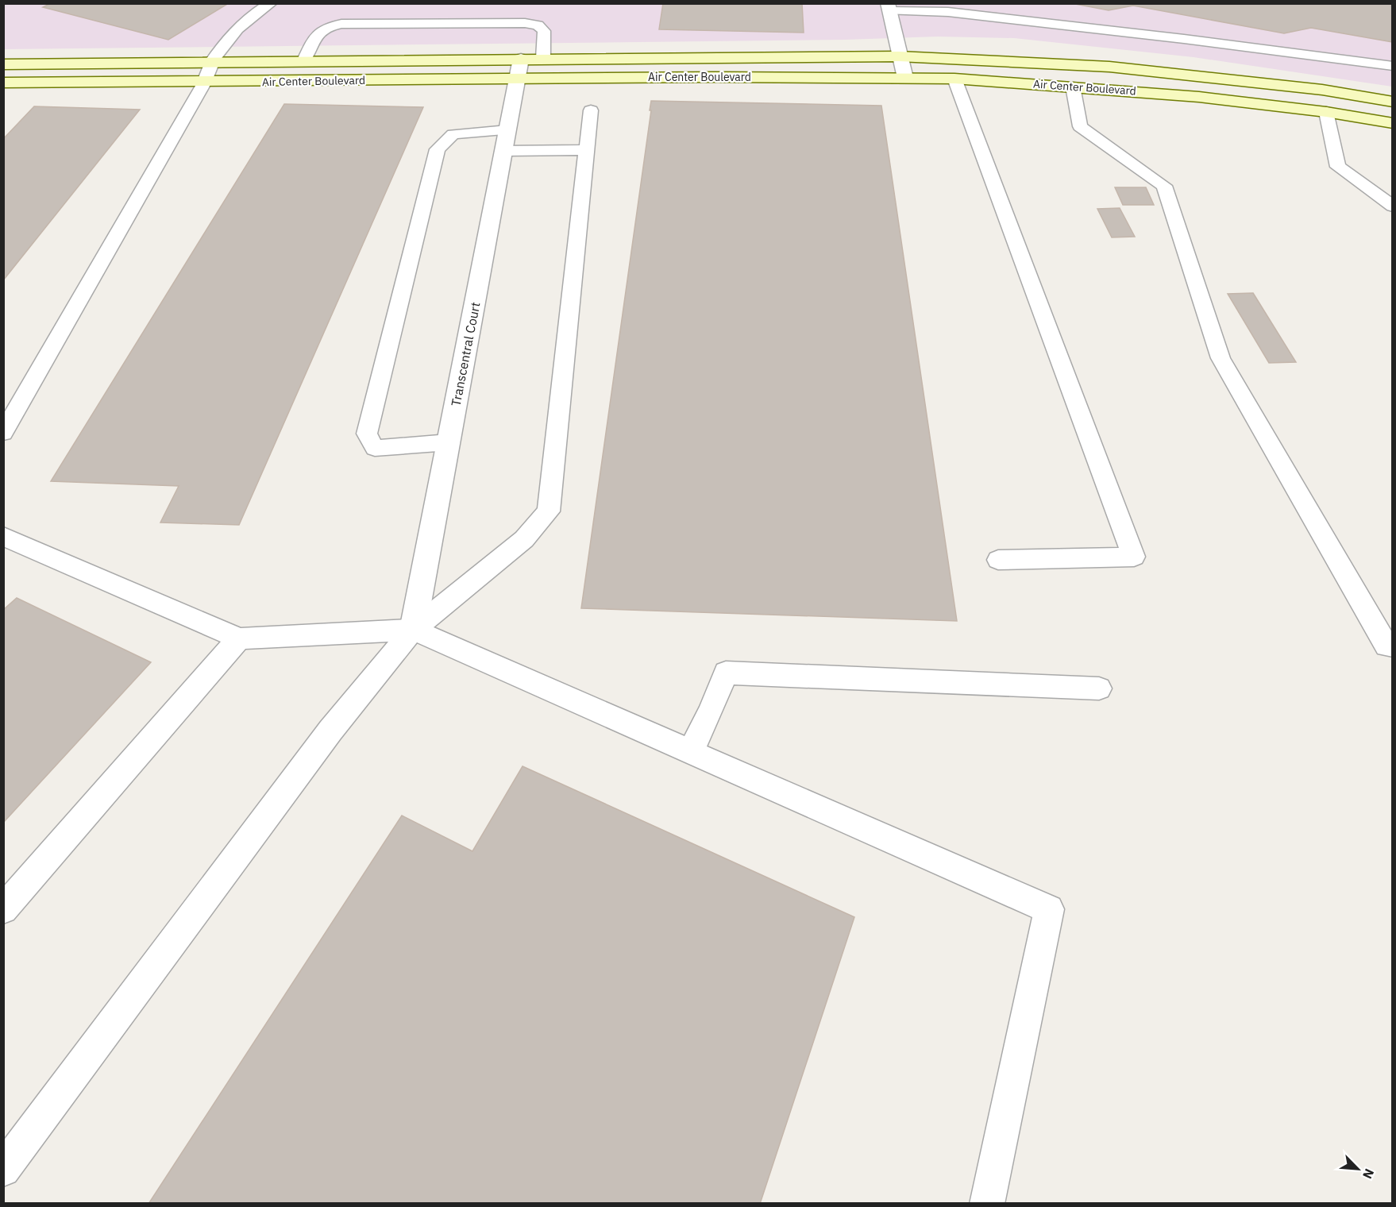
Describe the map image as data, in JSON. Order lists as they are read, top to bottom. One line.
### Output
{"streets":{"street":["Air Center Boulevard","Transcentral Court"]},"crossings":[["Air Center Boulevard","Transcentral Court"]],"north":"bottom right"}
